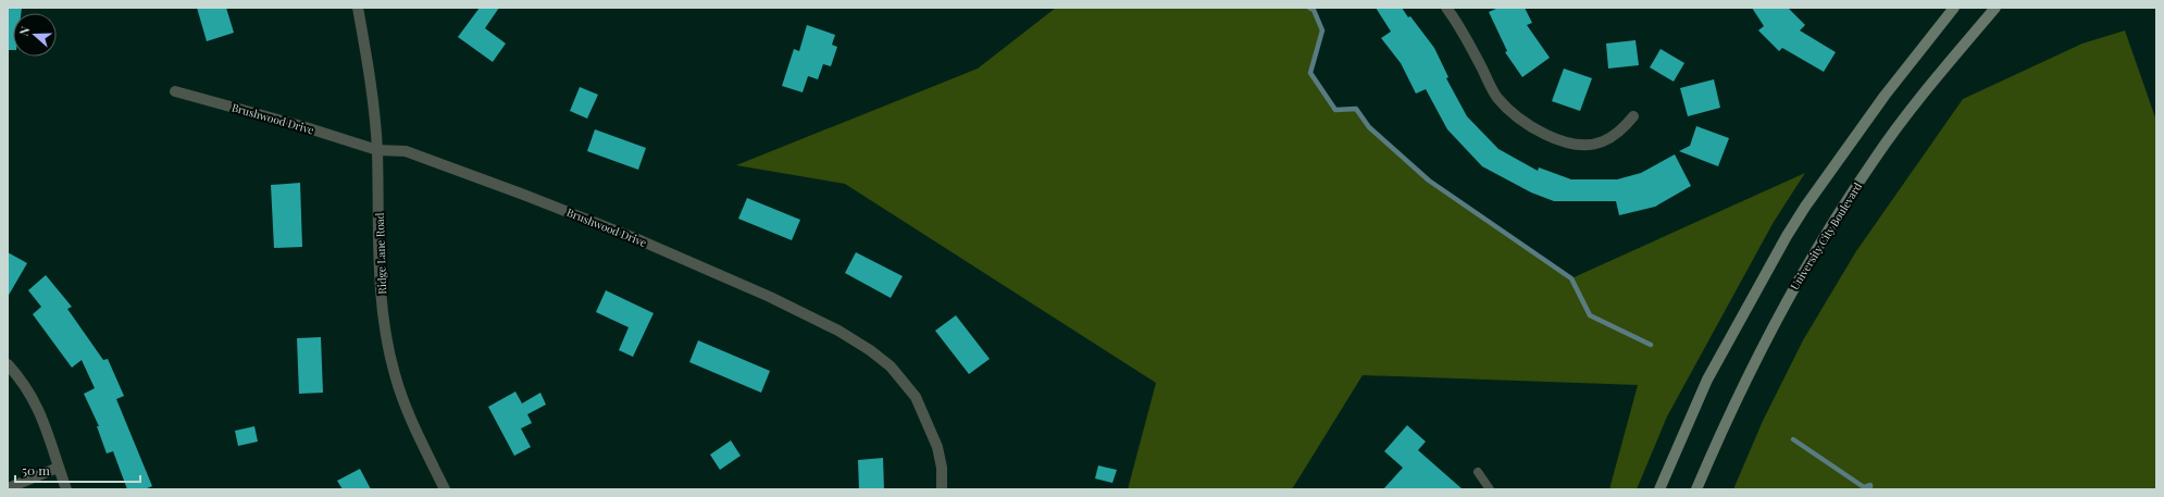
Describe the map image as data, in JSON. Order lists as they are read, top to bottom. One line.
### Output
{"streets":{"main road":["University City Boulevard"],"street":["Brushwood Drive","Ridge Lane Road"]},"crossings":[["Brushwood Drive","Ridge Lane Road"]],"scale_bar":"50 m","north":"left"}
